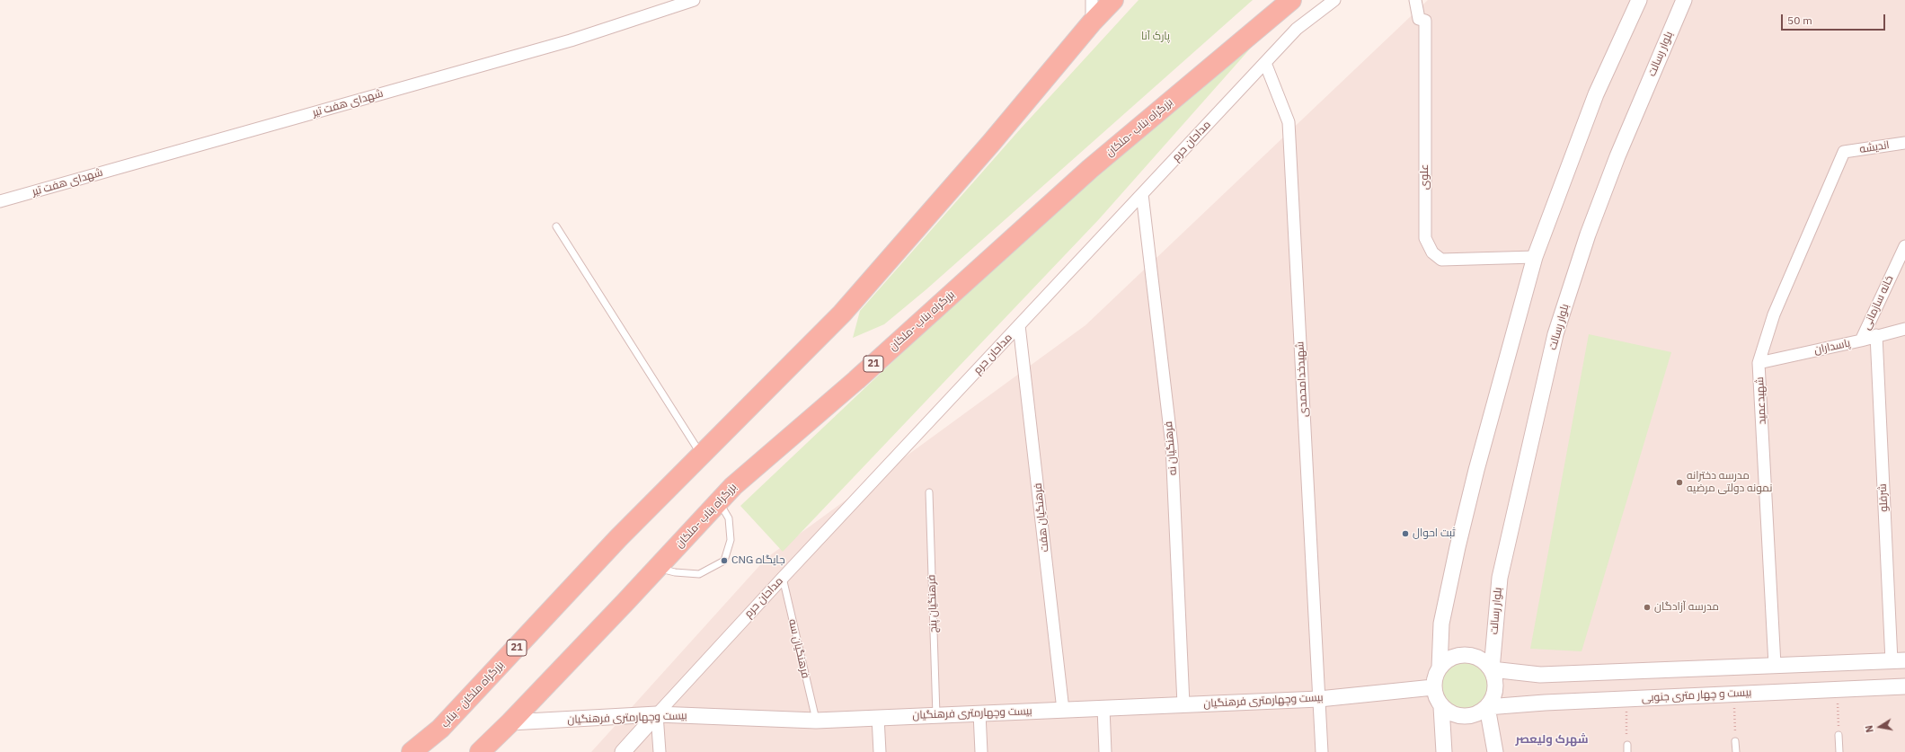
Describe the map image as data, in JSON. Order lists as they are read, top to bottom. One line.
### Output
{"streets":{"highway":["بزرگراه بناب -ملکان","21","بزرگراه ملکان - بناب"],"street":["بلوار رسالت","شهدای هفت تیر","مداحان حرم","اندیشه","علوی","خانه سازمانی","پاسداران","شهیدخدامحمدی","شهیدعمید","فرهنگیان نه","شرفلو","فرهنگیان هفت","بیست و چهار متری جنوبی","بیست وچهارمتری فرهنگیان"],"lane":["فرهنگیان پنج","فرهنگیان سه"]},"crossings":[["بلوار رسالت","بیست و چهار متری جنوبی"],["بلوار رسالت","بیست وچهارمتری فرهنگیان"],["بزرگراه بناب -ملکان","بیست وچهارمتری فرهنگیان"],["مداحان حرم","شهیدخدامحمدی"],["مداحان حرم","فرهنگیان نه"],["مداحان حرم","فرهنگیان هفت"],["مداحان حرم","فرهنگیان سه"],["مداحان حرم","بیست وچهارمتری فرهنگیان"],["اندیشه","شهیدعمید"],["خانه سازمانی","پاسداران"],["پاسداران","شهیدعمید"],["پاسداران","شرفلو"],["21","بزرگراه ملکان - بناب"],["شهیدخدامحمدی","بیست وچهارمتری فرهنگیان"],["فرهنگیان نه","بیست وچهارمتری فرهنگیان"],["فرهنگیان هفت","بیست وچهارمتری فرهنگیان"],["فرهنگیان پنج","بیست وچهارمتری فرهنگیان"],["فرهنگیان سه","بیست وچهارمتری فرهنگیان"],["بیست و چهار متری جنوبی","بیست وچهارمتری فرهنگیان"]],"districts":["شهرک ولیعصر"],"parks":["پارک آنا"],"places":["مدرسه دخترانه نمونه دولتی مرضیه","ثبت احوال","CNG جایگاه","مدرسه آزادگان"],"scale_bar":"50 m","north":"left"}
